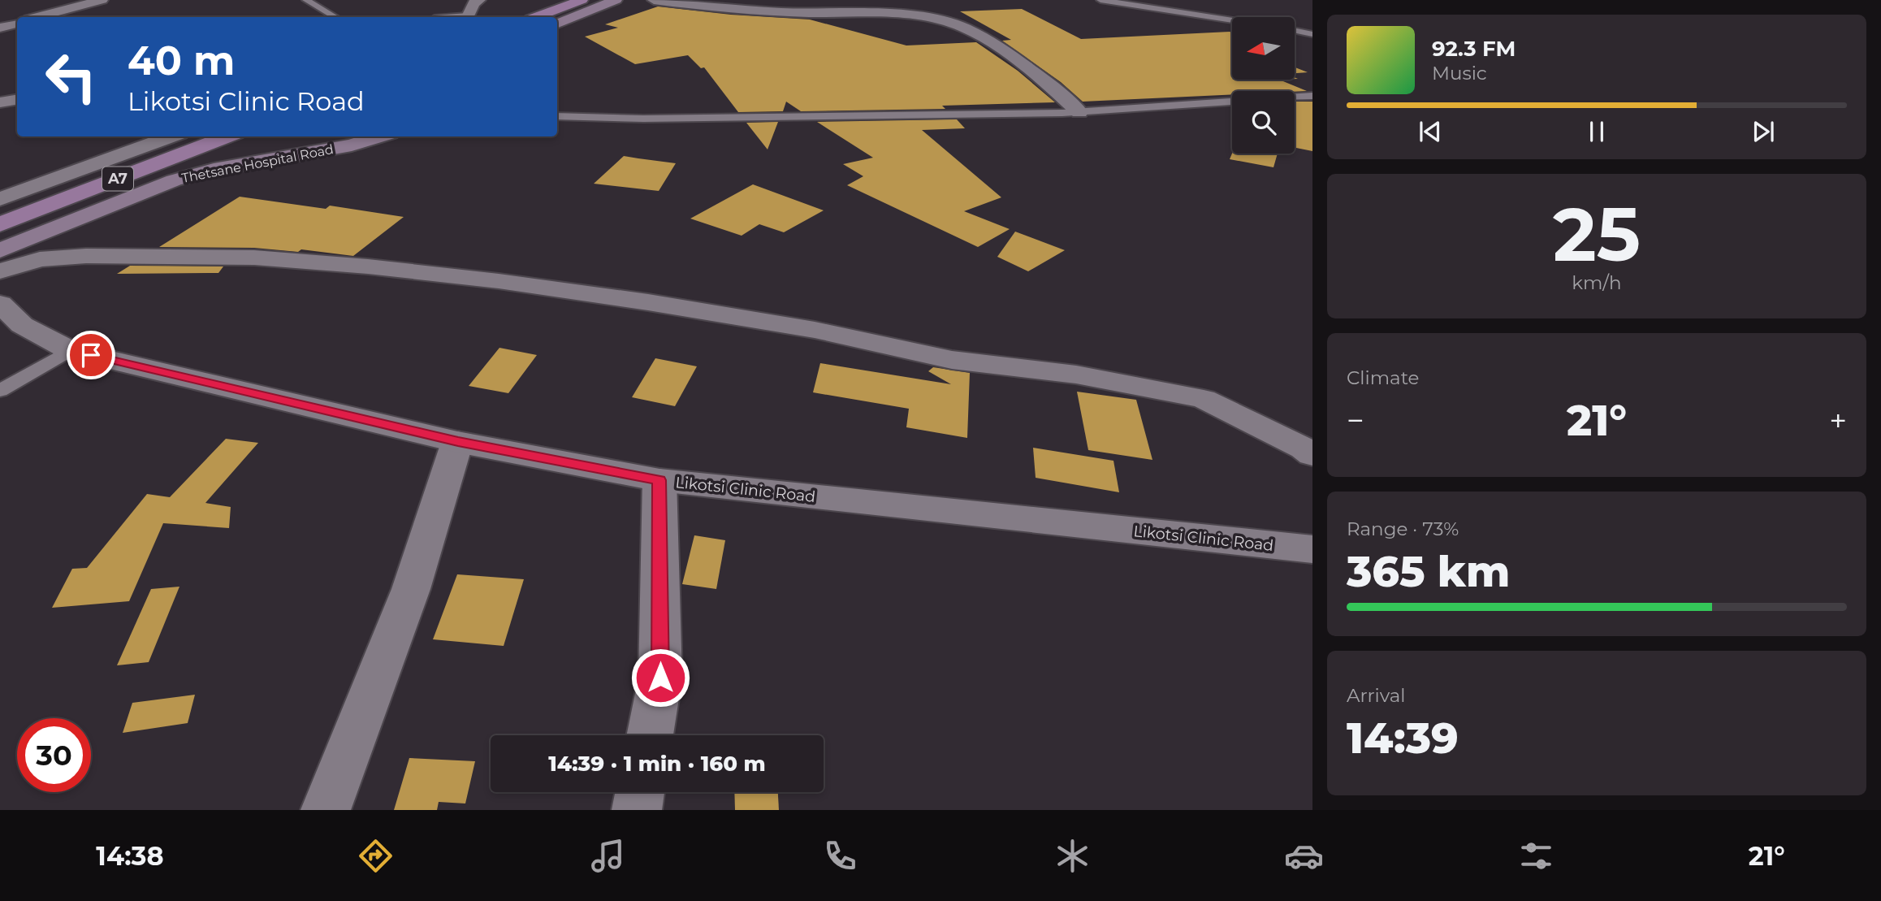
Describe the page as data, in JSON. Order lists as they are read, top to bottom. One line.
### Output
{"streets":{"main road":["Thetsane Hospital Road","A7"],"street":["Likotsi Clinic Road"]},"north":"left","page":{"turn":["40 m","Likotsi Clinic Road"],"song":["92.3 FM","Music"],"tile":[["25","km/h"],"Climate",["Range · 73%","365 km"],["Arrival","14:39"]],"heat":["−","21°","+"],"limit":"30","trip":"14:39 · 1 min · 160 m","tabs":["14:38","21°"]}}
